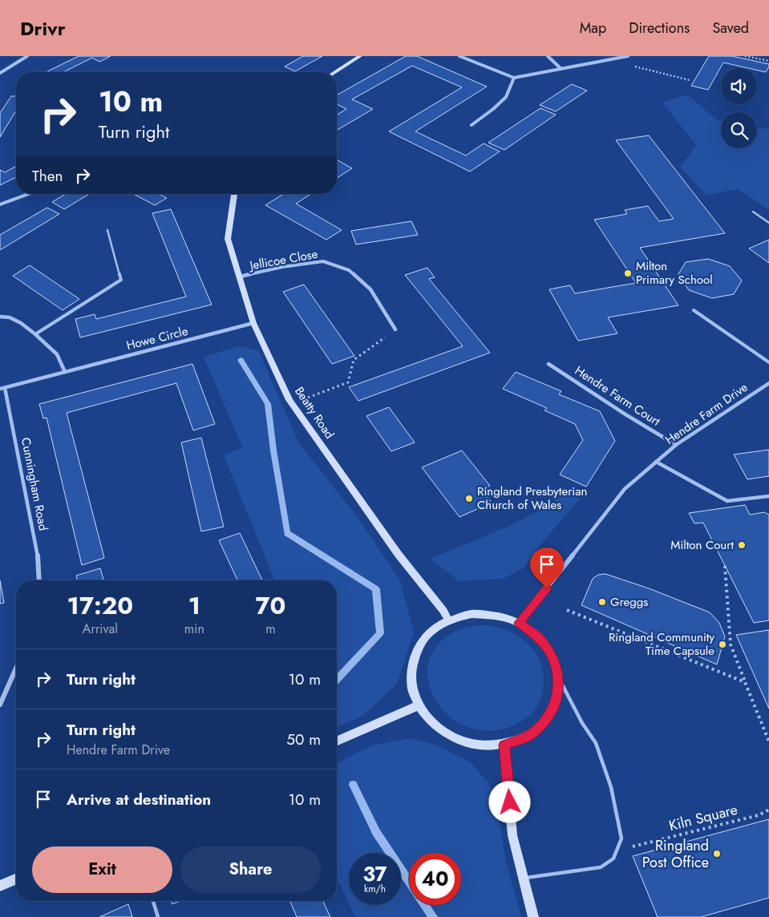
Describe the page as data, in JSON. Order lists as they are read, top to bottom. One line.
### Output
{"streets":{"street":["Jellicoe Close","Howe Circle","Hendre Farm Court","Beatty Road","Hendre Farm Drive","Cunningham Road"],"path":["Kiln Square"]},"crossings":[["Jellicoe Close","Beatty Road"],["Howe Circle","Beatty Road"],["Howe Circle","Cunningham Road"],["Hendre Farm Court","Hendre Farm Drive"],["Beatty Road","Hendre Farm Drive"]],"places":["Milton Primary School","Ringland Presbyterian Church of Wales","Milton Court","Greggs","Ringland Community Time Capsule","Ringland Post Office"],"page":{"header":"Drivr","nav":["Map","Directions","Saved"],"turn":["10 m","Turn right"],"then":"Then","eta":["17:20","Arrival","1","min","70","m"],"list":[{"name":"Turn right","value":"10 m"},{"name":"Turn right","note":"Hendre Farm Drive","value":"50 m"},{"name":"Arrive at destination","value":"10 m"}],"buttons":["Exit","Share"],"speed":"37 km/h","limit":"40"}}
